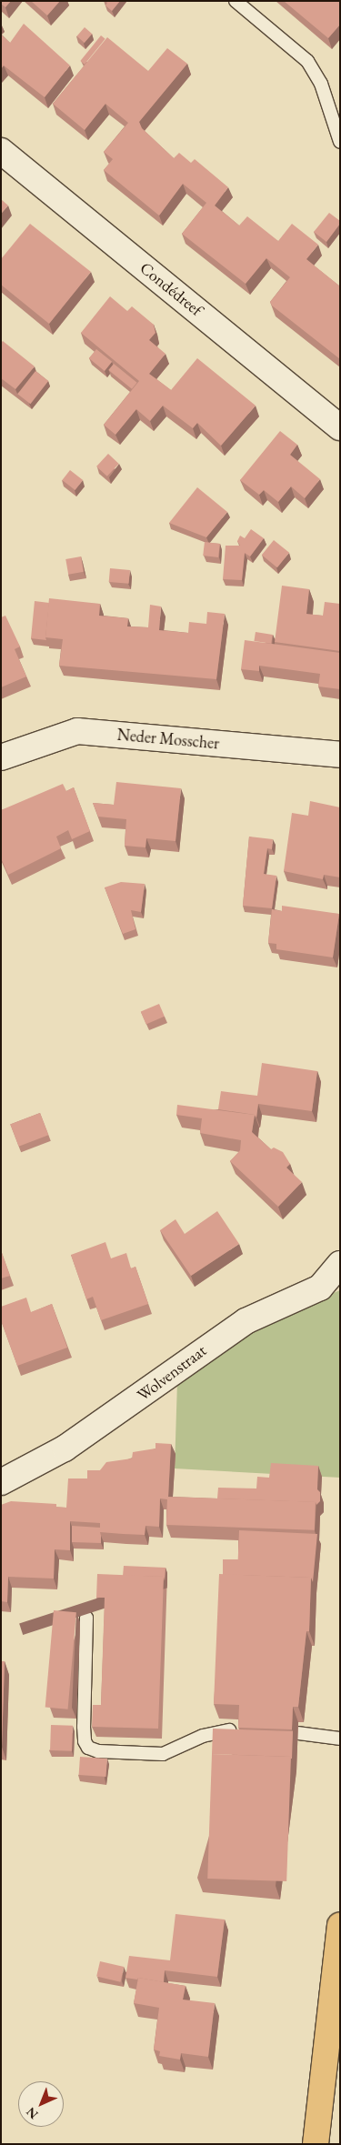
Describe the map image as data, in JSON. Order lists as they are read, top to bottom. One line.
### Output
{"streets":{"street":["Condédreef","Neder Mosscher","Wolvenstraat"]},"north":"bottom left"}
